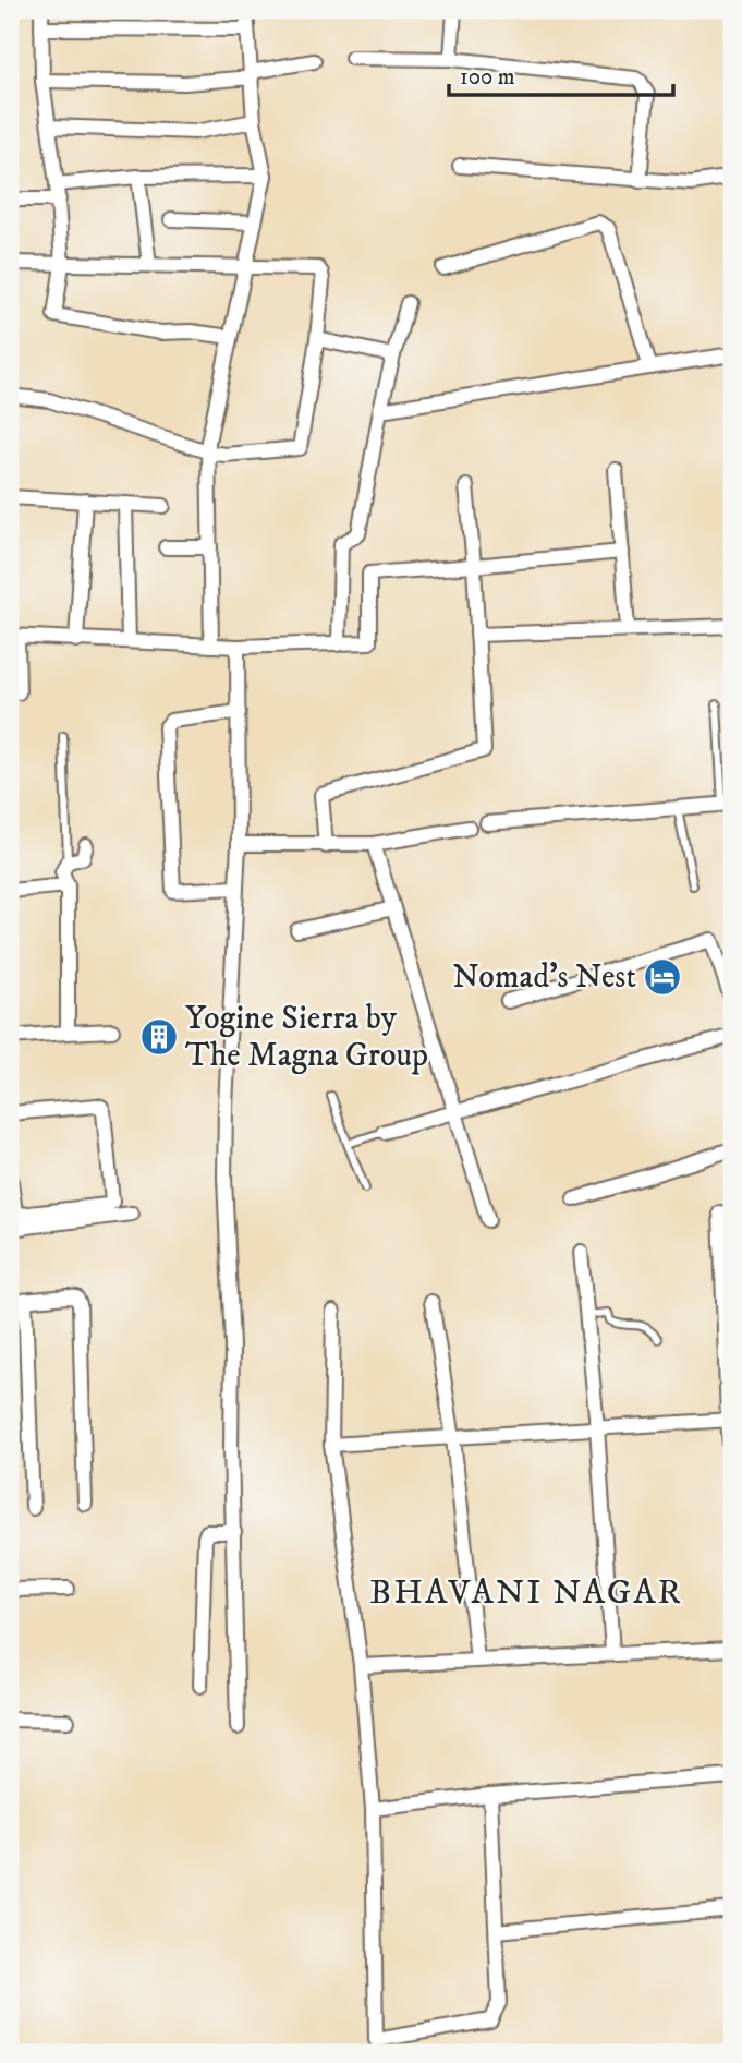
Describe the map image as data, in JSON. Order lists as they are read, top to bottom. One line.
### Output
{"districts":["BHAVANI NAGAR"],"places":{"hotel":["Nomad's Nest"],"building":["Yogine Sierra by The Magna Group"]},"scale_bar":"100 m"}
